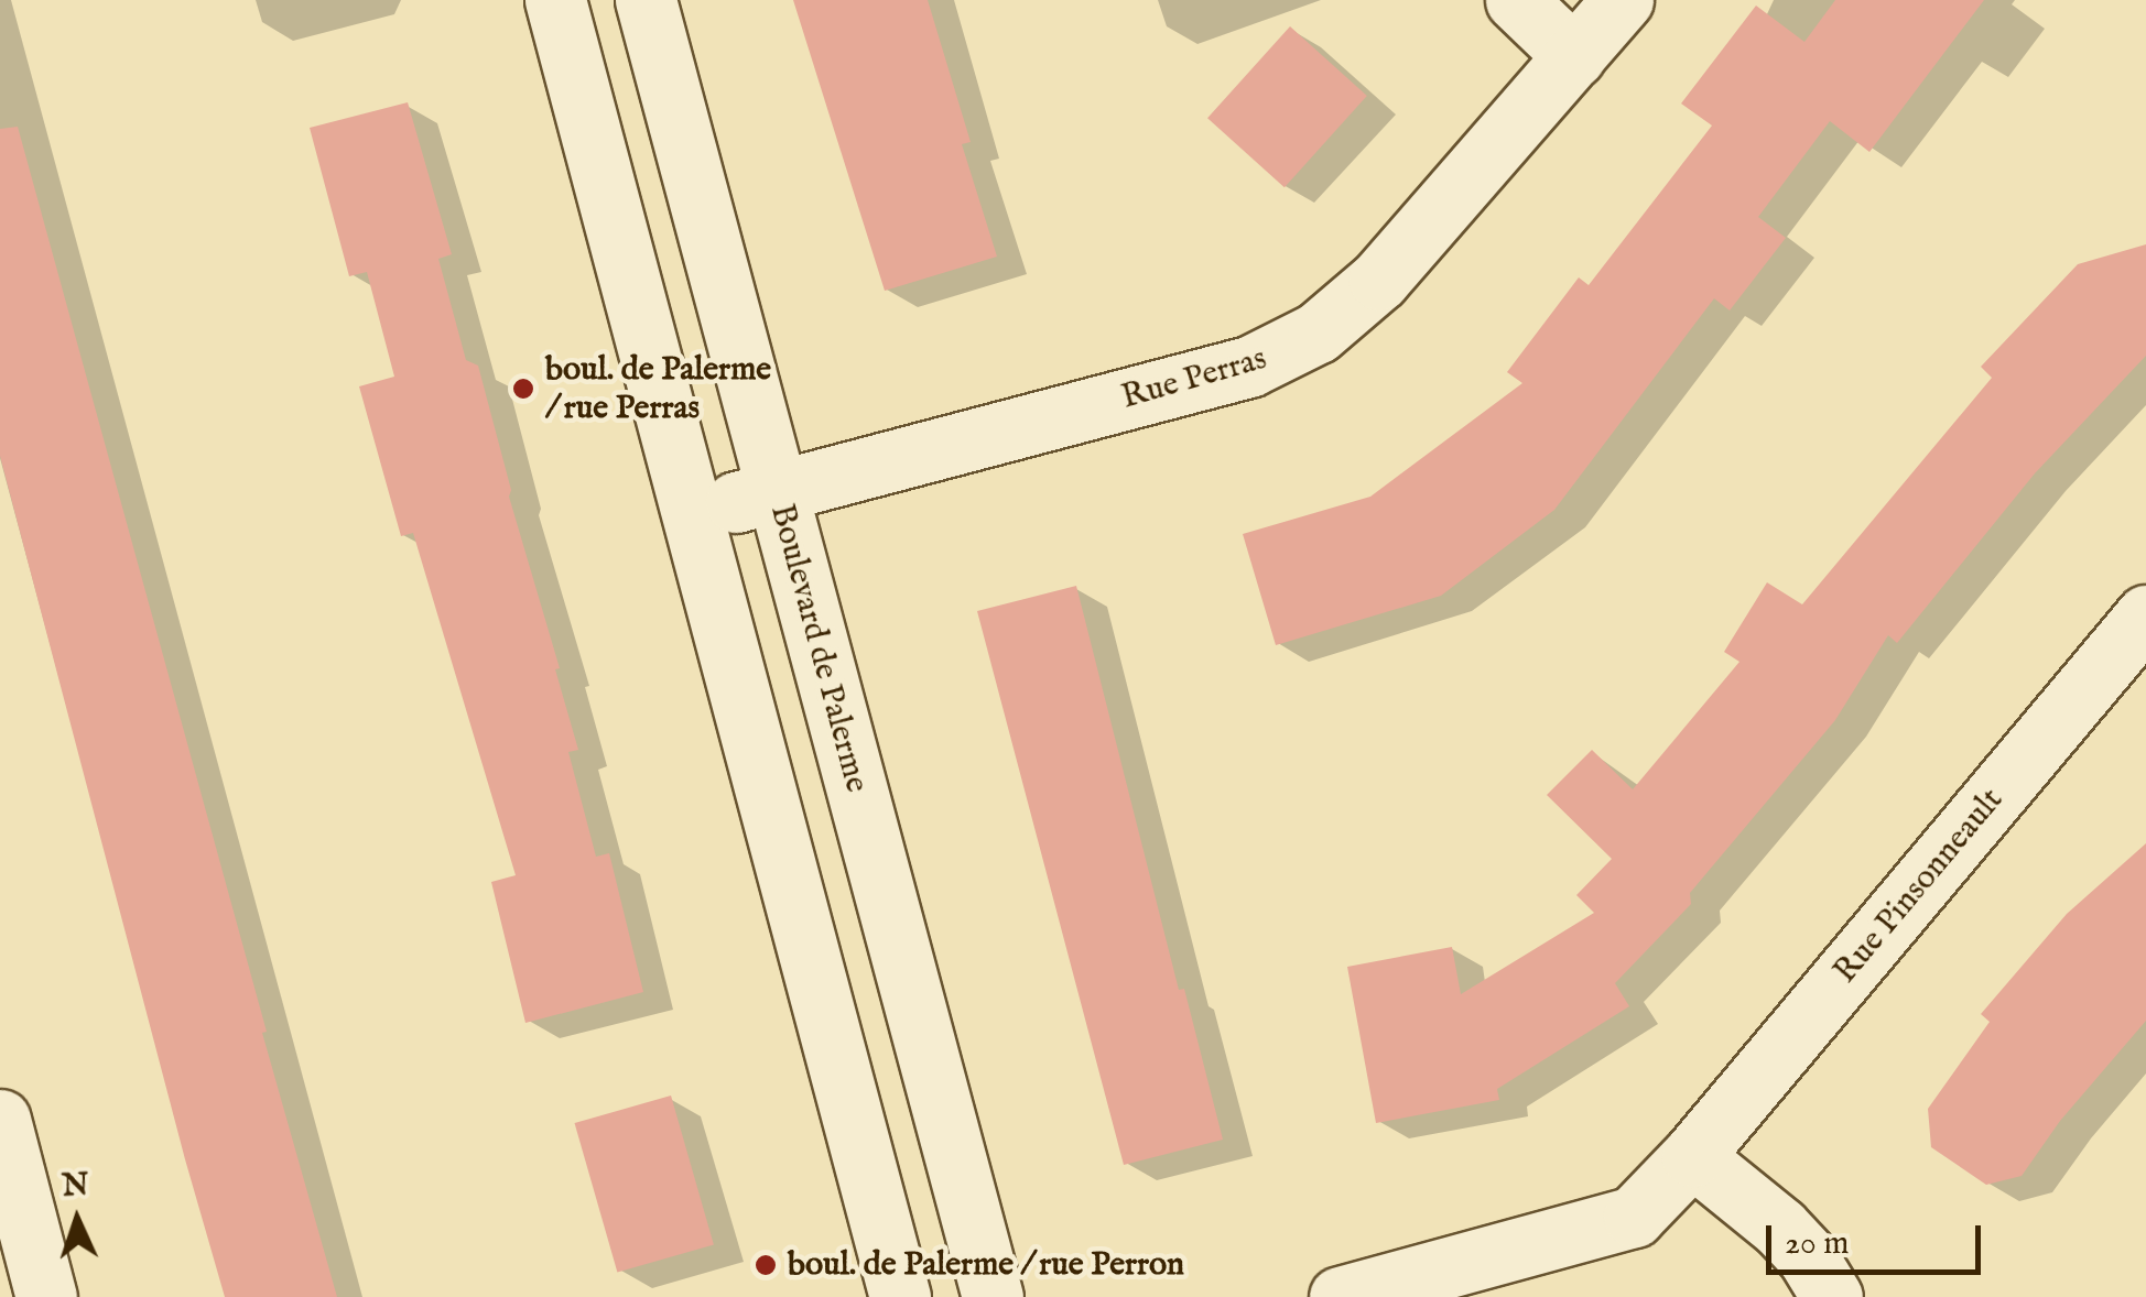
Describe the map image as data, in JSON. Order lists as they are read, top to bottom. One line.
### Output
{"streets":{"street":["Rue Perras","Boulevard de Palerme","Rue Pinsonneault"]},"crossings":[["Rue Perras","Boulevard de Palerme"]],"places":["boul. de Palerme / rue Perras","boul. de Palerme / rue Perron"],"scale_bar":"20 m","north":"top"}
